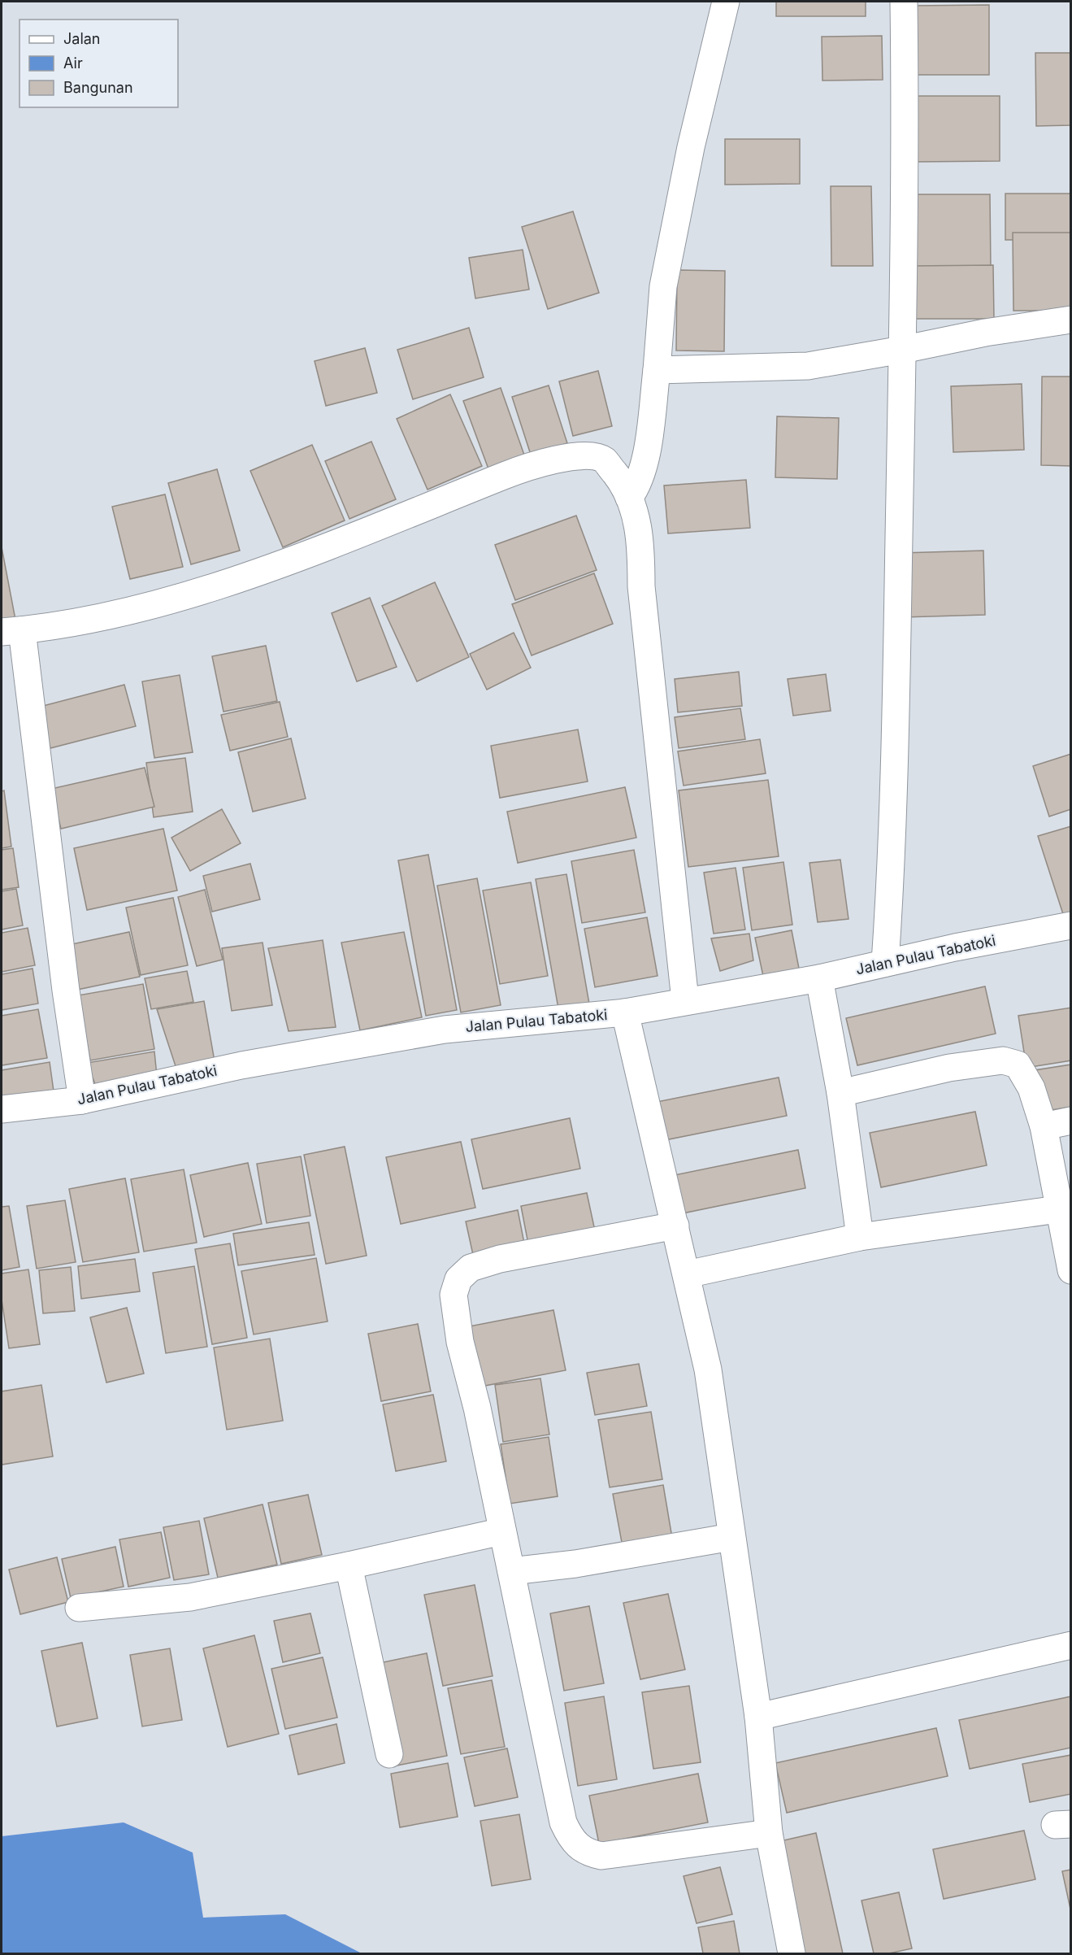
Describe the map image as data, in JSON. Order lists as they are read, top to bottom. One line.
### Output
{"streets":{"main road":["Jalan Pulau Tabatoki"]},"legend":["Jalan","Air","Bangunan"]}
